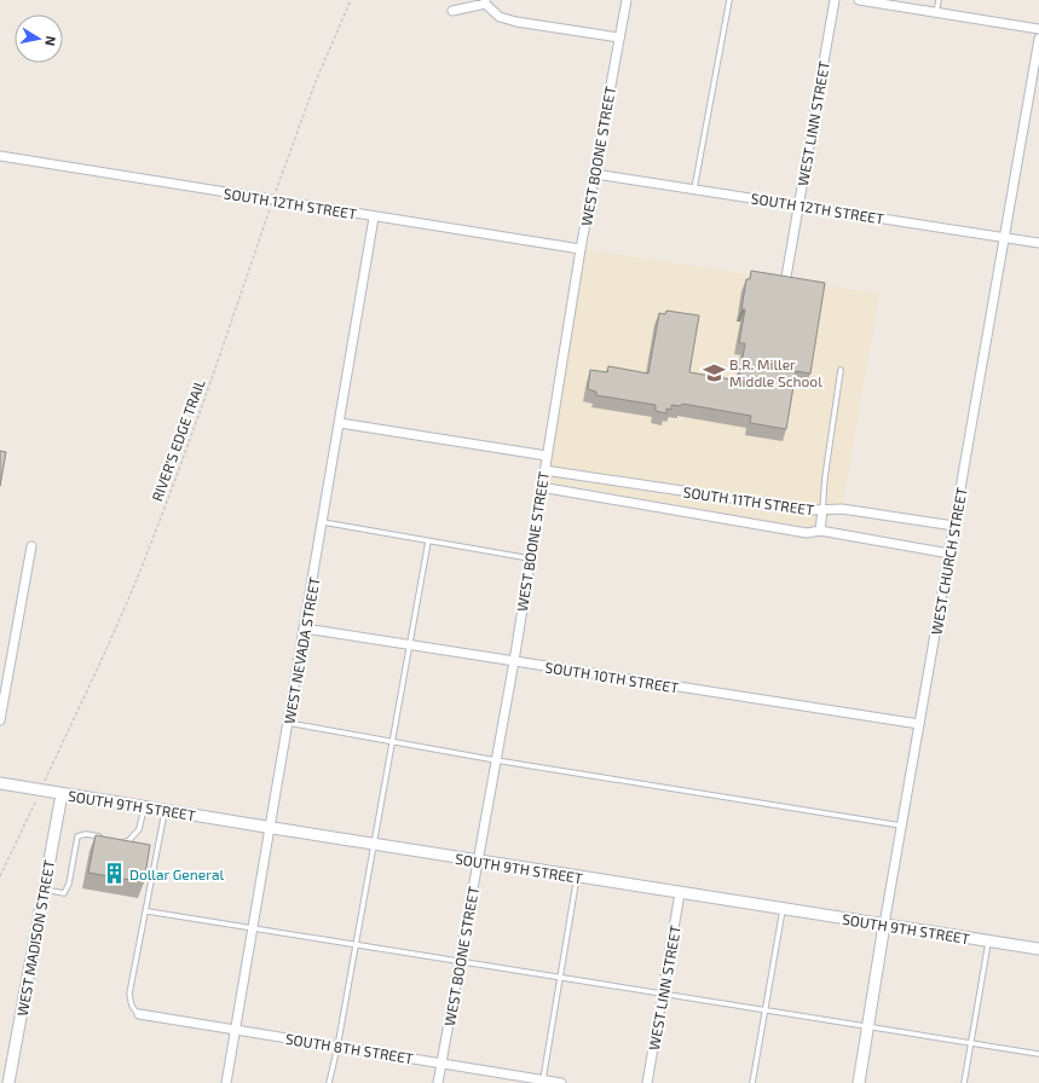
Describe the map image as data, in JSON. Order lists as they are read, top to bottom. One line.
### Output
{"streets":{"main road":["WEST CHURCH STREET","SOUTH 9TH STREET","WEST MADISON STREET"],"street":["WEST LINN STREET","WEST BOONE STREET","SOUTH 12TH STREET","SOUTH 11TH STREET","WEST NEVADA STREET","SOUTH 10TH STREET","SOUTH 8TH STREET"],"path":["RIVER'S EDGE TRAIL"]},"crossings":[["WEST LINN STREET","SOUTH 12TH STREET"],["WEST LINN STREET","SOUTH 9TH STREET"],["WEST BOONE STREET","SOUTH 12TH STREET"],["WEST BOONE STREET","SOUTH 11TH STREET"],["WEST BOONE STREET","SOUTH 10TH STREET"],["WEST BOONE STREET","SOUTH 9TH STREET"],["WEST BOONE STREET","SOUTH 8TH STREET"],["SOUTH 12TH STREET","RIVER'S EDGE TRAIL"],["SOUTH 12TH STREET","WEST CHURCH STREET"],["SOUTH 12TH STREET","WEST NEVADA STREET"],["RIVER'S EDGE TRAIL","SOUTH 9TH STREET"],["SOUTH 11TH STREET","WEST CHURCH STREET"],["WEST CHURCH STREET","SOUTH 10TH STREET"],["WEST CHURCH STREET","SOUTH 9TH STREET"],["WEST NEVADA STREET","SOUTH 10TH STREET"],["WEST NEVADA STREET","SOUTH 9TH STREET"],["WEST NEVADA STREET","SOUTH 8TH STREET"],["SOUTH 9TH STREET","WEST MADISON STREET"]],"places":{"school or university":["B.R. Miller Middle School"],"building":["Dollar General"]},"north":"right"}
